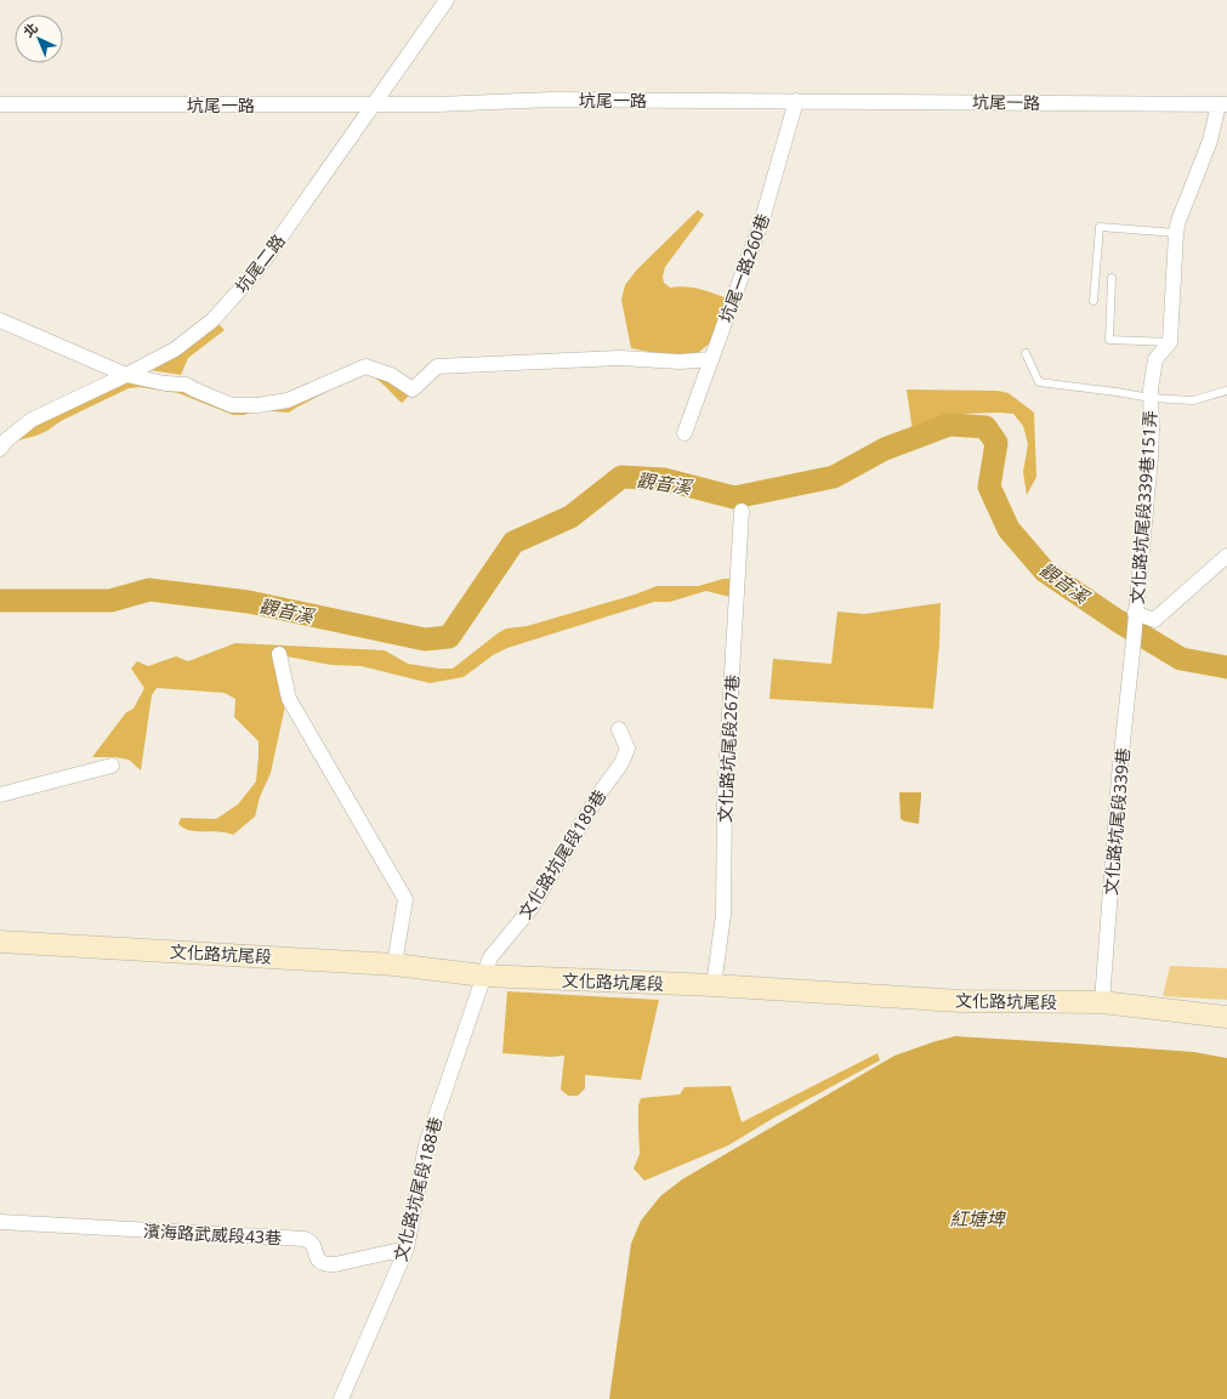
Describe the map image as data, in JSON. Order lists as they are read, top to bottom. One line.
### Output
{"streets":{"main road":["文化路坑尾段"],"street":["坑尾一路","坑尾二路","坑尾一路260巷","文化路坑尾段339巷151弄","文化路坑尾段267巷","文化路坑尾段339巷","文化路坑尾段189巷","文化路坑尾段188巷","濱海路武威段43巷"]},"crossings":[["坑尾一路","坑尾二路"],["坑尾一路","坑尾一路260巷"],["文化路坑尾段339巷151弄","文化路坑尾段339巷"],["文化路坑尾段267巷","文化路坑尾段"],["文化路坑尾段339巷","文化路坑尾段"],["文化路坑尾段189巷","文化路坑尾段"],["文化路坑尾段189巷","文化路坑尾段188巷"],["文化路坑尾段","文化路坑尾段188巷"],["文化路坑尾段188巷","濱海路武威段43巷"]],"water":["觀音溪","紅塘埤"],"north":"top left"}
